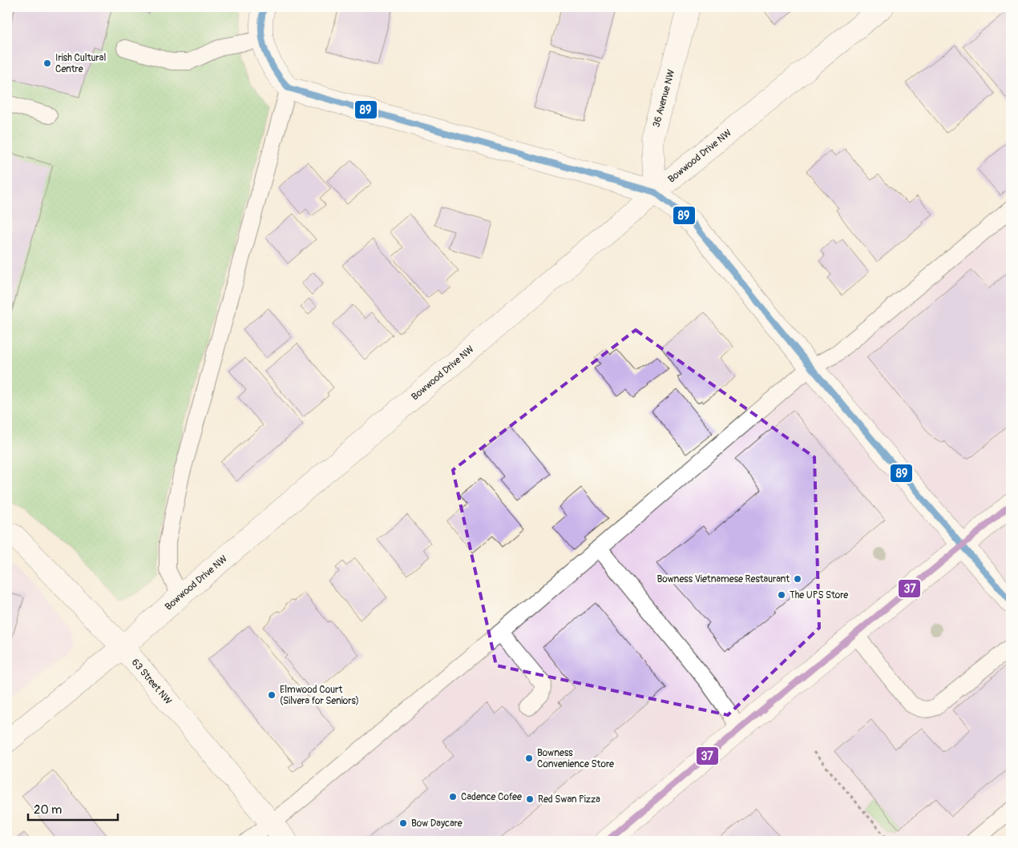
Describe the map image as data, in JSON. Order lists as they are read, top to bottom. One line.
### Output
{"streets":{"street":["36 Avenue NW","Bowwood Drive NW","63 Street NW"]},"crossings":[["36 Avenue NW","Bowwood Drive NW"],["Bowwood Drive NW","63 Street NW"]],"places":["Irish Cultural Centre","Bowness Vietnamese Restaurant","The UPS Store","Elmwood Court (Silvera for Seniors)","Bowness Convenience Store","Cadence Cofee","Red Swan Pizza","Bow Daycare"],"lines":["transit line 89","transit line 37"],"scale_bar":"20 m"}
